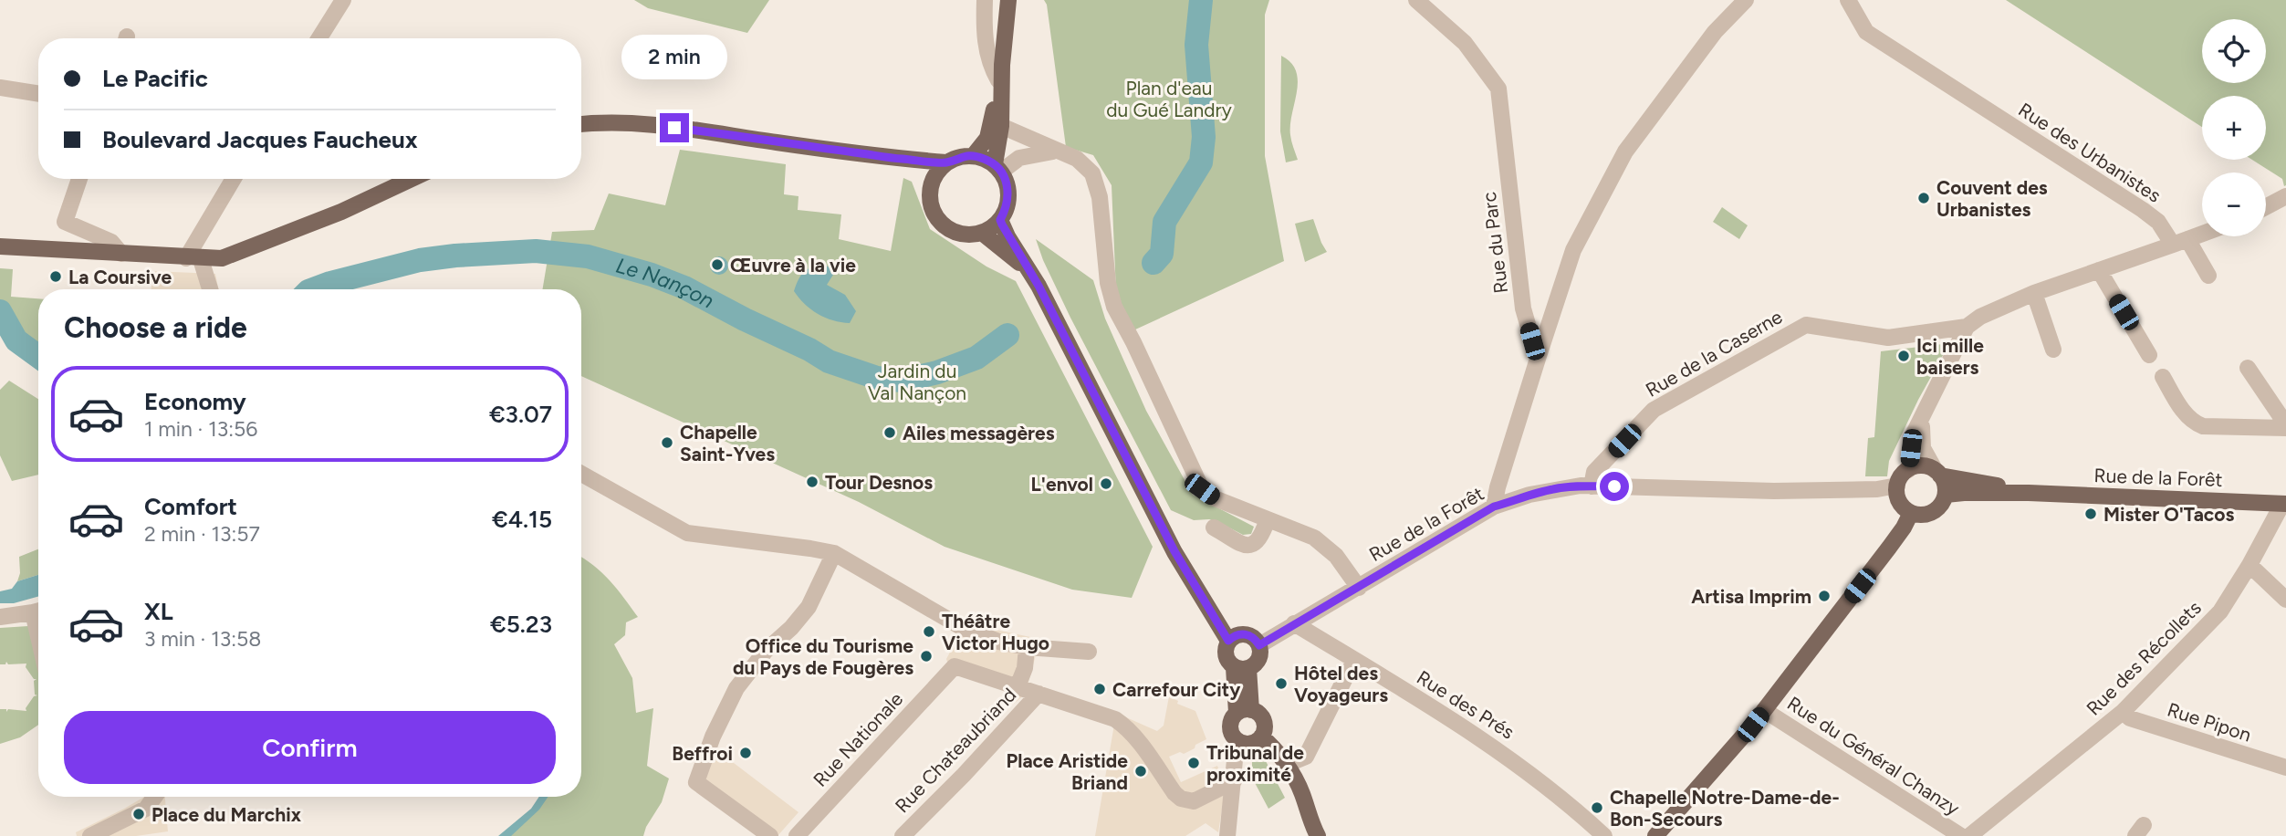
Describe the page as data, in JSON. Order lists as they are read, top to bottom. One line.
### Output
{"streets":{"main road":["Rue de la Forêt"],"street":["Rue des Urbanistes","Rue du Parc","Rue de la Caserne","Rue des Récollets","Rue des Prés","Rue Pipon","Rue Nationale","Rue Chateaubriand","Rue du Général Chanzy"]},"crossings":[["Rue de la Caserne","Rue de la Forêt"],["Rue de la Forêt","Rue des Récollets"],["Rue de la Forêt","Rue des Prés"],["Rue des Récollets","Rue Pipon"]],"water":["Le Nançon"],"parks":["Plan d'eau du Gué Landry","Jardin du Val Nançon"],"places":["Couvent des Urbanistes","Œuvre à la vie","La Coursive","Ici mille baisers","Ailes messagères","Chapelle Saint-Yves","Tour Desnos","L'envol","Mister O'Tacos","Artisa Imprim","Théâtre Victor Hugo","Office du Tourisme du Pays de Fougères","Hôtel des Voyageurs","Carrefour City","Beffroi","Tribunal de proximité","Place Aristide Briand","Chapelle Notre-Dame-de- Bon-Secours","Place du Marchix"],"page":{"map_buttons":["+","−"],"bubble":"2 min","banner":["Le Pacific","Boulevard Jacques Faucheux"],"heading":"Choose a ride","list":[{"name":"Economy","note":"1 min · 13:56","value":"€3.07"},{"name":"Comfort","note":"2 min · 13:57","value":"€4.15"},{"name":"XL","note":"3 min · 13:58","value":"€5.23"}],"buttons":"Confirm"}}
